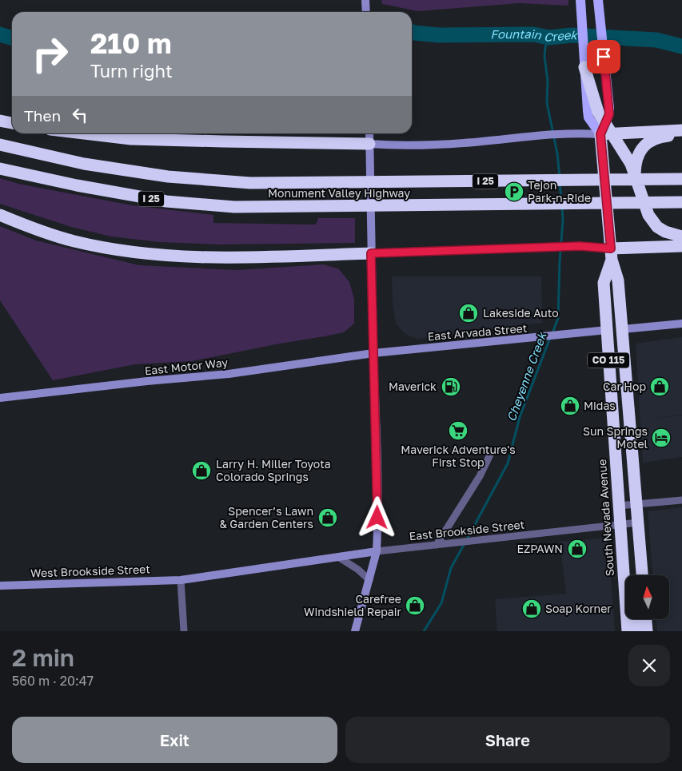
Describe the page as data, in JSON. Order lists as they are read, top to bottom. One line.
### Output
{"streets":{"highway":["I 25","Monument Valley Highway","CO 115","South Nevada Avenue"],"street":["East Arvada Street","East Motor Way","East Brookside Street","West Brookside Street"]},"crossings":[["East Arvada Street","East Motor Way"],["East Arvada Street","South Nevada Avenue"],["South Nevada Avenue","East Brookside Street"],["East Brookside Street","West Brookside Street"]],"water":["Fountain Creek","Cheyenne Creek"],"places":{"parking":["Tejon Park-n-Ride"],"shop":["Lakeside Auto","Car Hop","Midas","Larry H. Miller Toyota Colorado Springs","Spencer’s Lawn & Garden Centers","EZPAWN","Carefree Windshield Repair","Soap Korner"],"fuel station":["Maverick"],"supermarket":["Maverick Adventure's First Stop"],"hotel":["Sun Springs Motel"]},"north":"top","page":{"turn":["210 m","Turn right"],"then":"Then","heading":["2 min","560 m · 20:47"],"buttons":["Exit","Share"]}}
